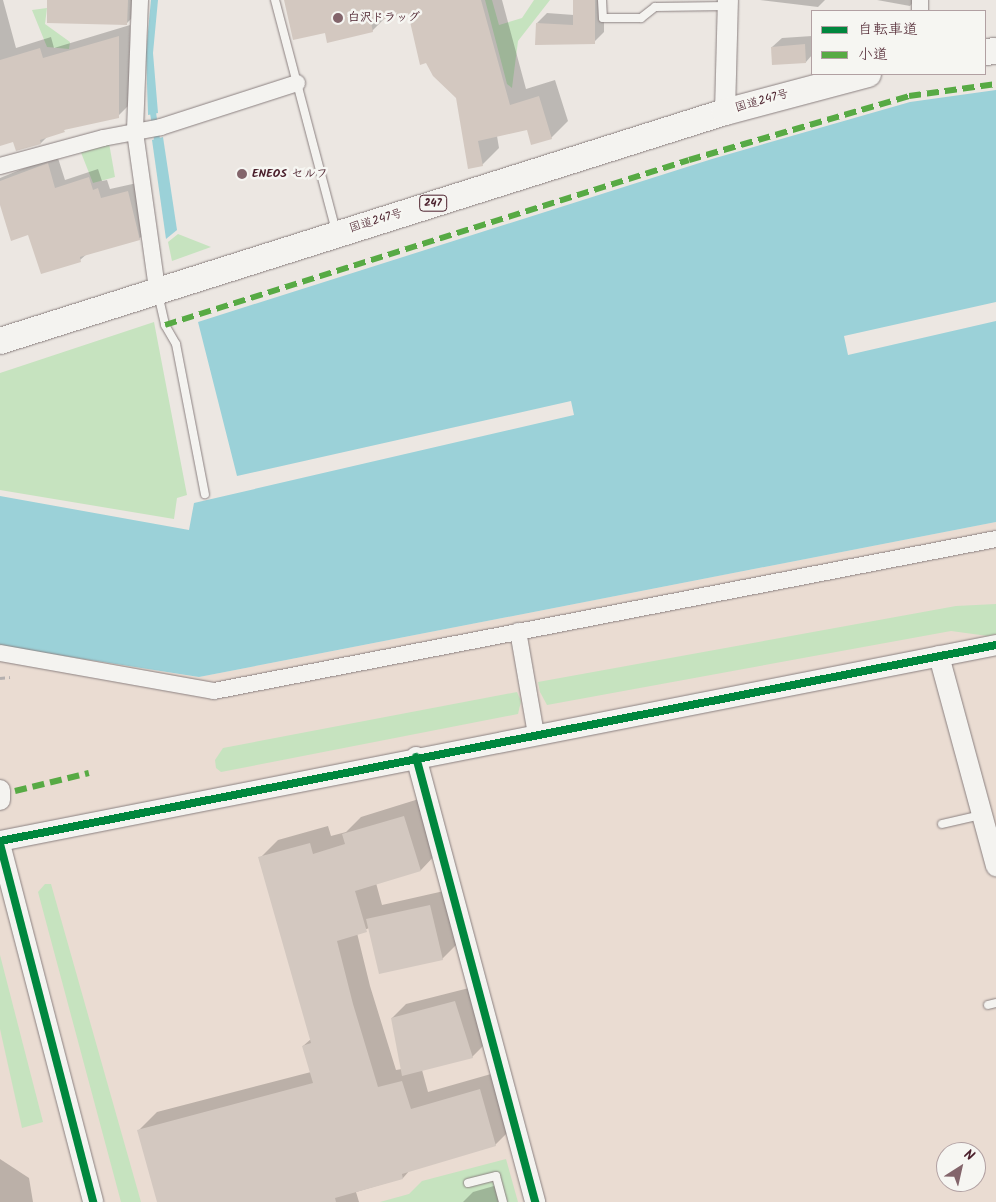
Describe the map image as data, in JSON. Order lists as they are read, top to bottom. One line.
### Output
{"streets":{"highway":["国道247号","247"]},"places":["白沢ドラッグ","ENEOS セルフ"],"legend":["自転車道","小道"],"north":"top right"}
